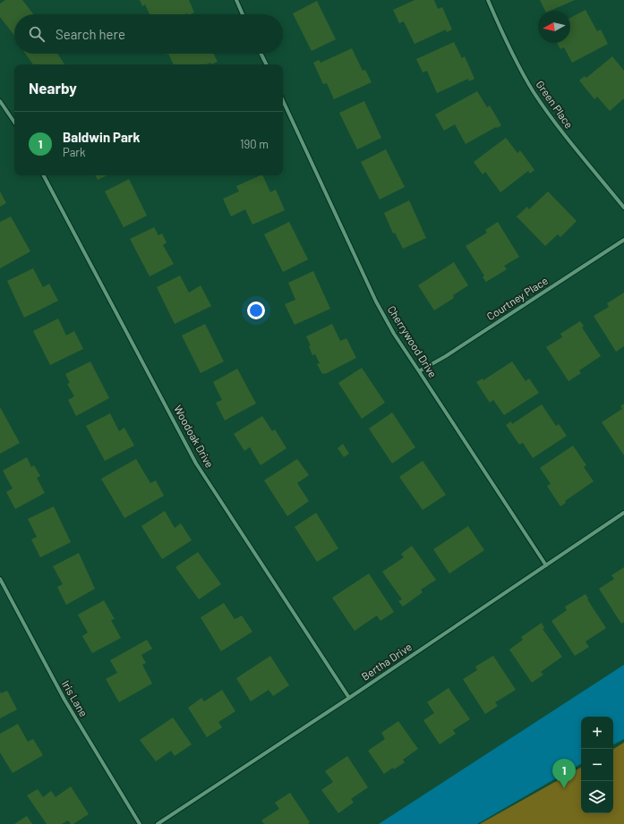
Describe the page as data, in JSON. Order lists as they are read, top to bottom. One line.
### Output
{"streets":{"street":["Green Place","Courtney Place","Cherrywood Drive","Woodoak Drive","Bertha Drive","Iris Lane"]},"crossings":[["Courtney Place","Cherrywood Drive"],["Cherrywood Drive","Bertha Drive"],["Woodoak Drive","Bertha Drive"]],"north":"left","page":{"search":"Search here","heading":"Nearby","list":[{"mark":"1","name":"Baldwin Park","note":"Park","value":"190 m"}],"map_buttons":["+","−"],"pins":"1"}}
